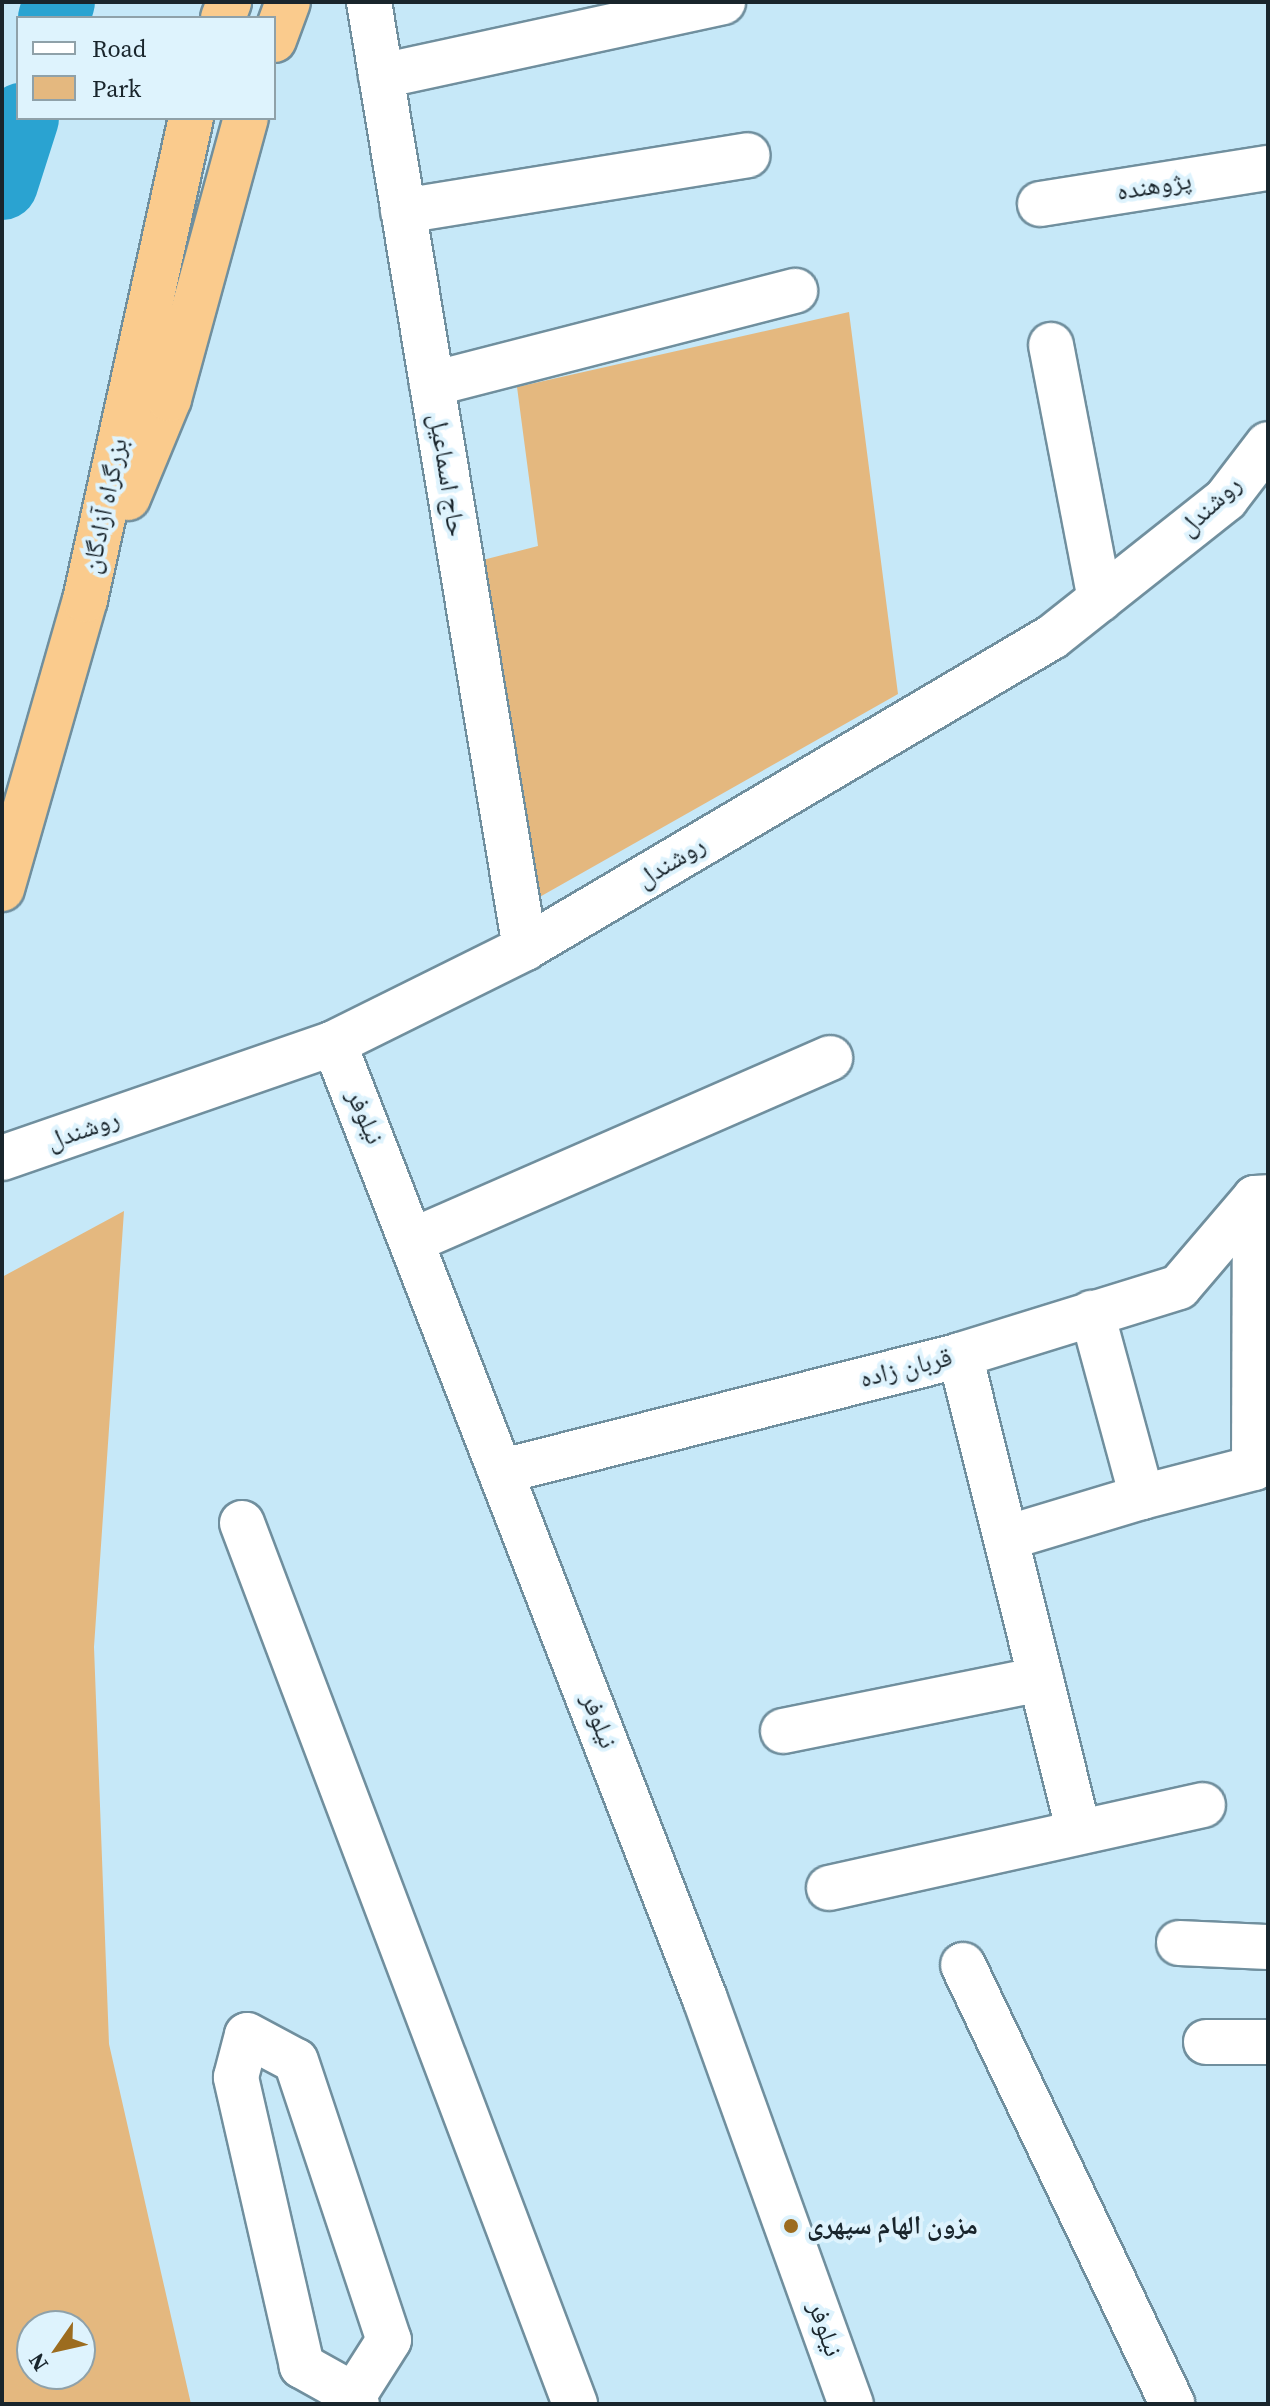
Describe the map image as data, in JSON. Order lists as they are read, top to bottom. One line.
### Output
{"streets":{"highway":["بزرگراه آزادگان"],"street":["پژوهنده","حاج اسماعیل","روشندل","نیلوفر","قربان زاده"]},"crossings":[["حاج اسماعیل","روشندل"],["روشندل","نیلوفر"],["نیلوفر","قربان زاده"]],"places":["مزون الهام سپهری"],"legend":["Road","Park"],"north":"bottom left"}
